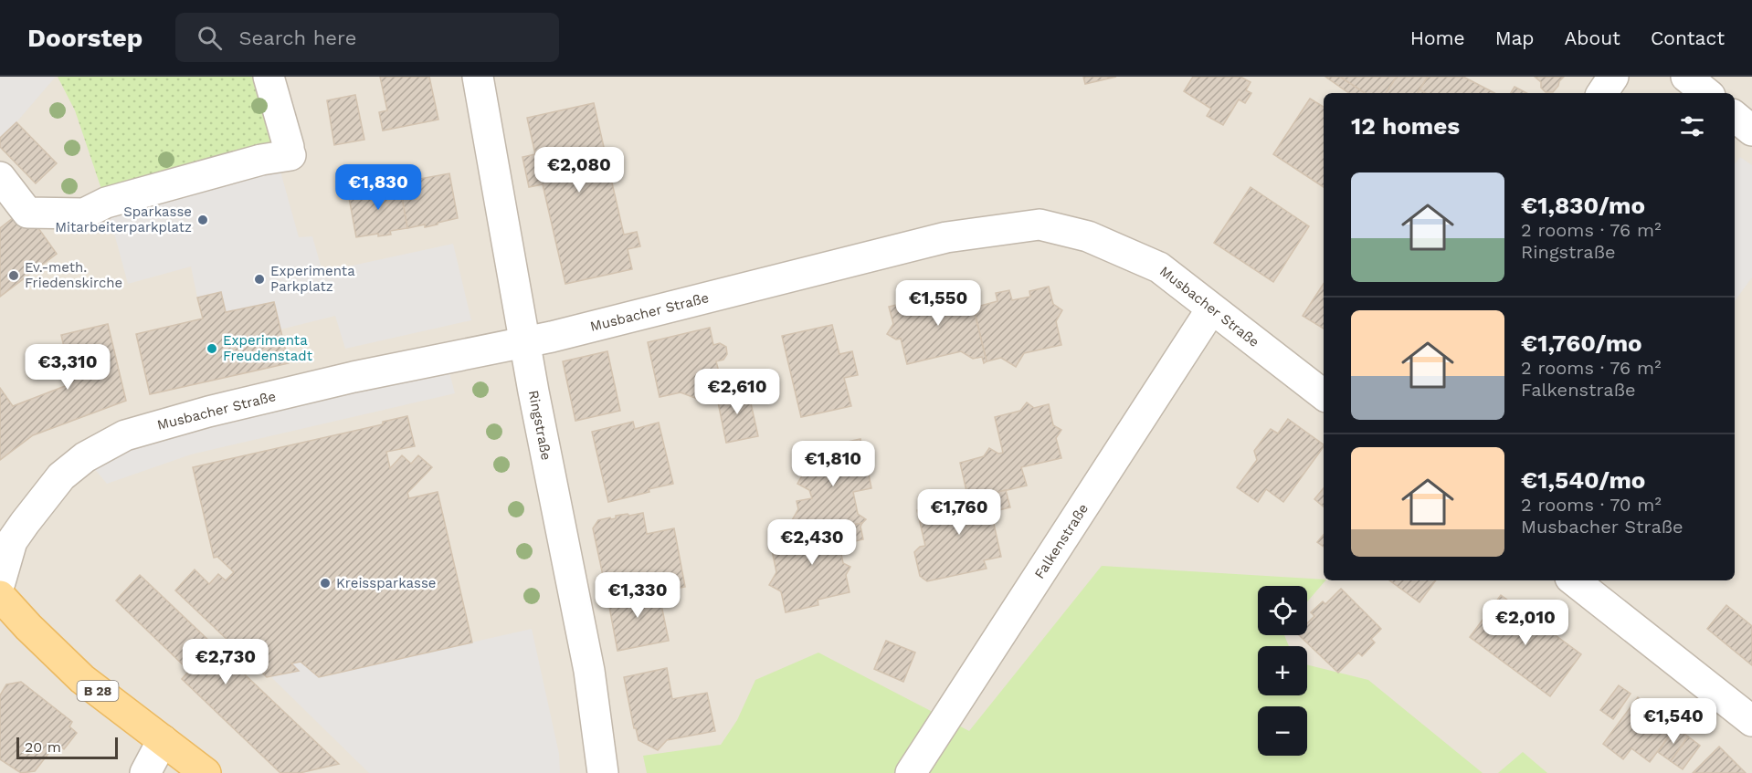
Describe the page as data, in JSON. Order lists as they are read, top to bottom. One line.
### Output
{"streets":{"main road":["B 28"],"street":["Musbacher Straße","Ringstraße","Falkenstraße"]},"crossings":[["Musbacher Straße","Ringstraße"],["Musbacher Straße","Falkenstraße"]],"places":["Sparkasse Mitarbeiterparkplatz","Ev.-meth. Friedenskirche","Experimenta Parkplatz","Experimenta Freudenstadt","Kreissparkasse"],"scale_bar":"20 m","page":{"header":"Doorstep","search":"Search here","nav":["Home","Map","About","Contact"],"heading":"12 homes","price":["€2,080","€1,830","€1,550","€3,310","€2,610","€1,810","€1,760","€2,430","€1,330","€2,010","€2,730","€1,540"],"list":[{"name":"€1,830/mo","note":"2 rooms · 76 m² · Ringstraße"},{"name":"€1,760/mo","note":"2 rooms · 76 m² · Falkenstraße"},{"name":"€1,540/mo","note":"2 rooms · 70 m² · Musbacher Straße"}],"map_buttons":["+","−"],"scale":"20 m"}}
